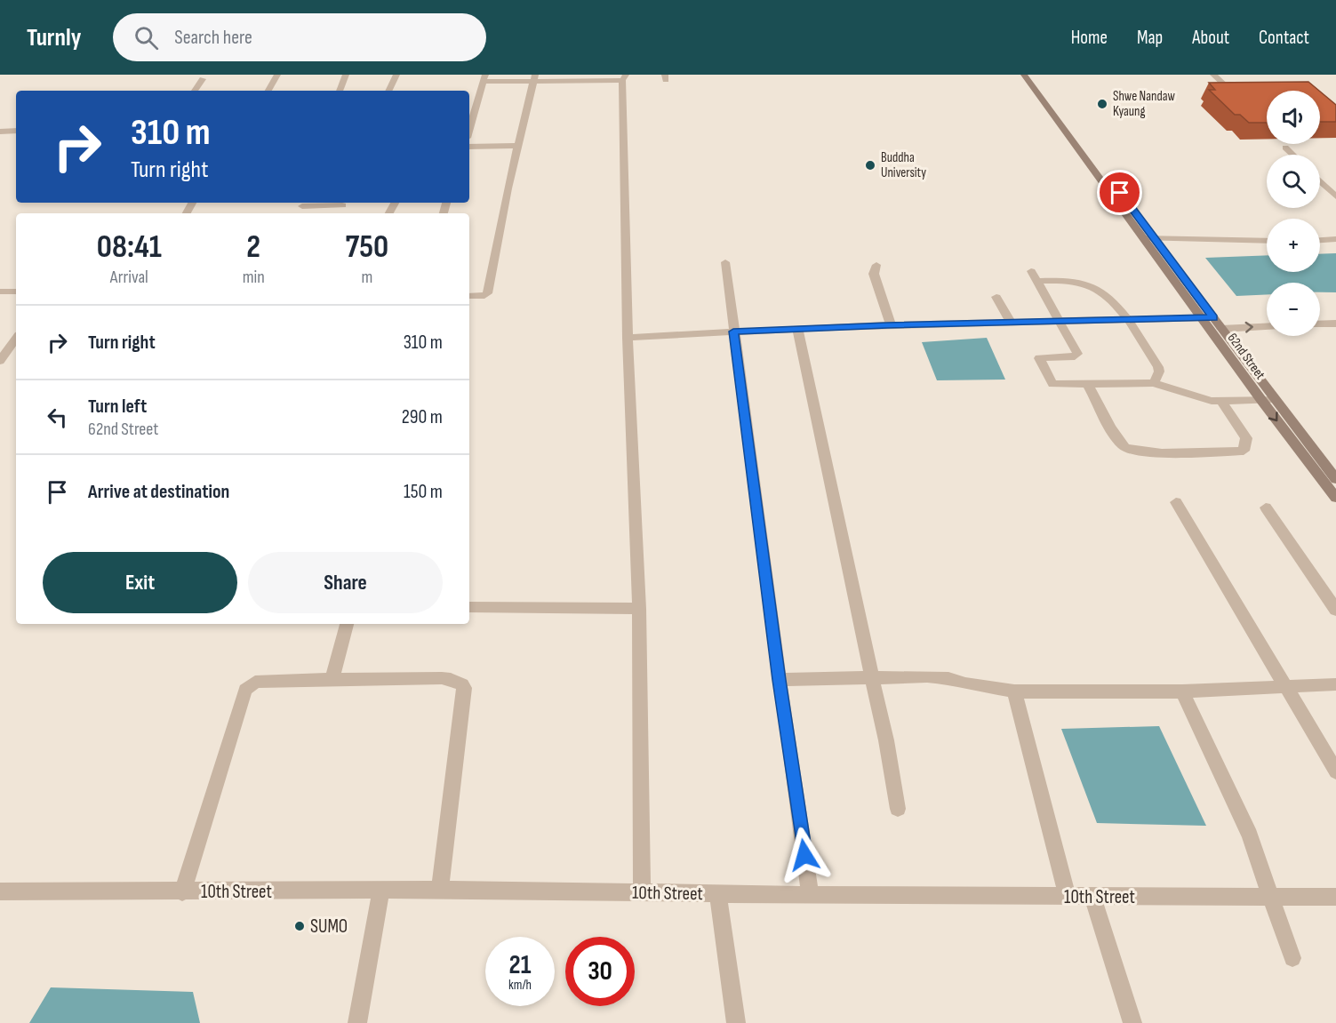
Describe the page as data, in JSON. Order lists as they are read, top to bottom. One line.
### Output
{"streets":{"main road":["62nd Street"],"street":["10th Street"]},"places":["Shwe Nandaw Kyaung","Buddha University","SUMO"],"page":{"header":"Turnly","search":"Search here","nav":["Home","Map","About","Contact"],"map_buttons":["+","−"],"turn":["310 m","Turn right"],"eta":["08:41","Arrival","2","min","750","m"],"list":[{"name":"Turn right","value":"310 m"},{"name":"Turn left","note":"62nd Street","value":"290 m"},{"name":"Arrive at destination","value":"150 m"}],"buttons":["Exit","Share"],"speed":"21 km/h","limit":"30"}}
